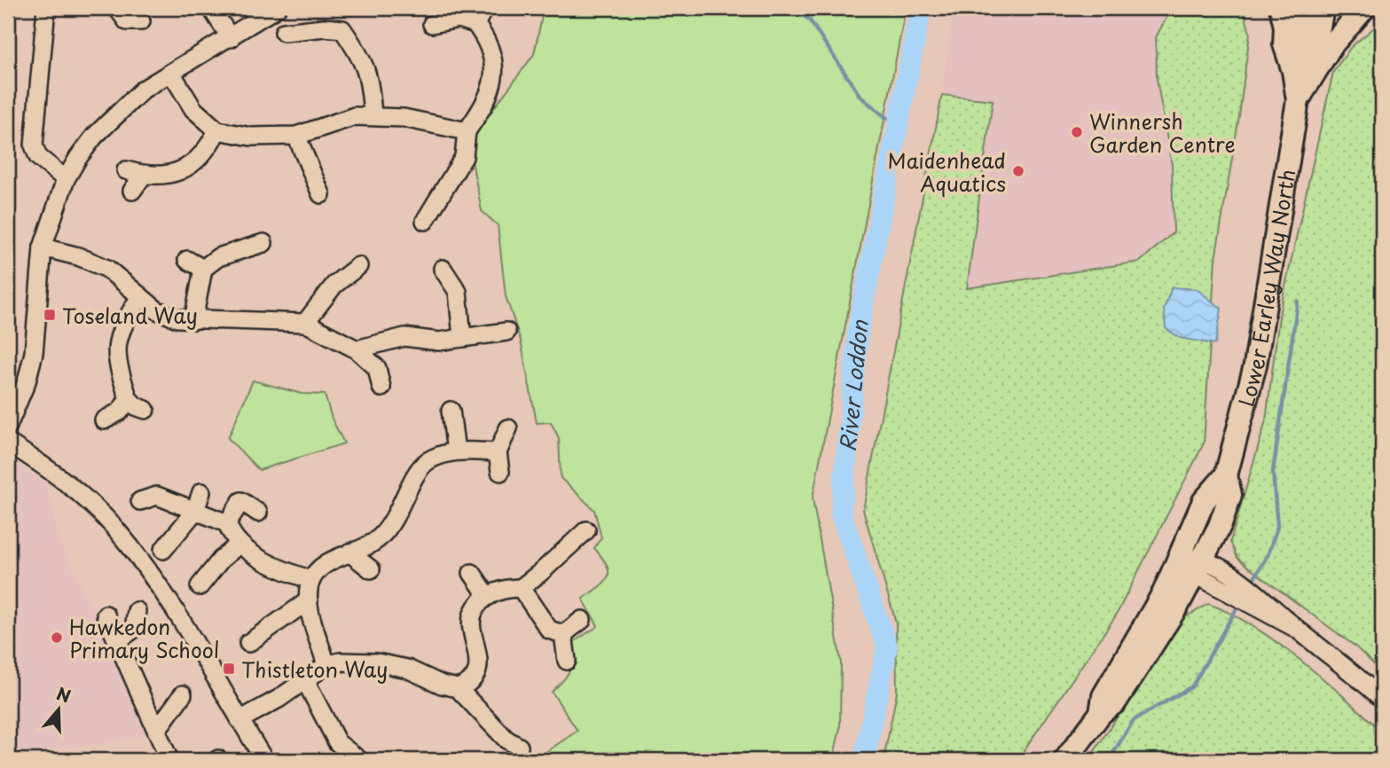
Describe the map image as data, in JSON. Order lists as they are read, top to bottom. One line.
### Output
{"streets":{"main road":["Lower Earley Way North"]},"water":["River Loddon"],"places":{"other":["Winnersh Garden Centre","Maidenhead Aquatics","Hawkedon Primary School"],"transit":["Toseland Way","Thistleton Way"]},"north":"top"}
